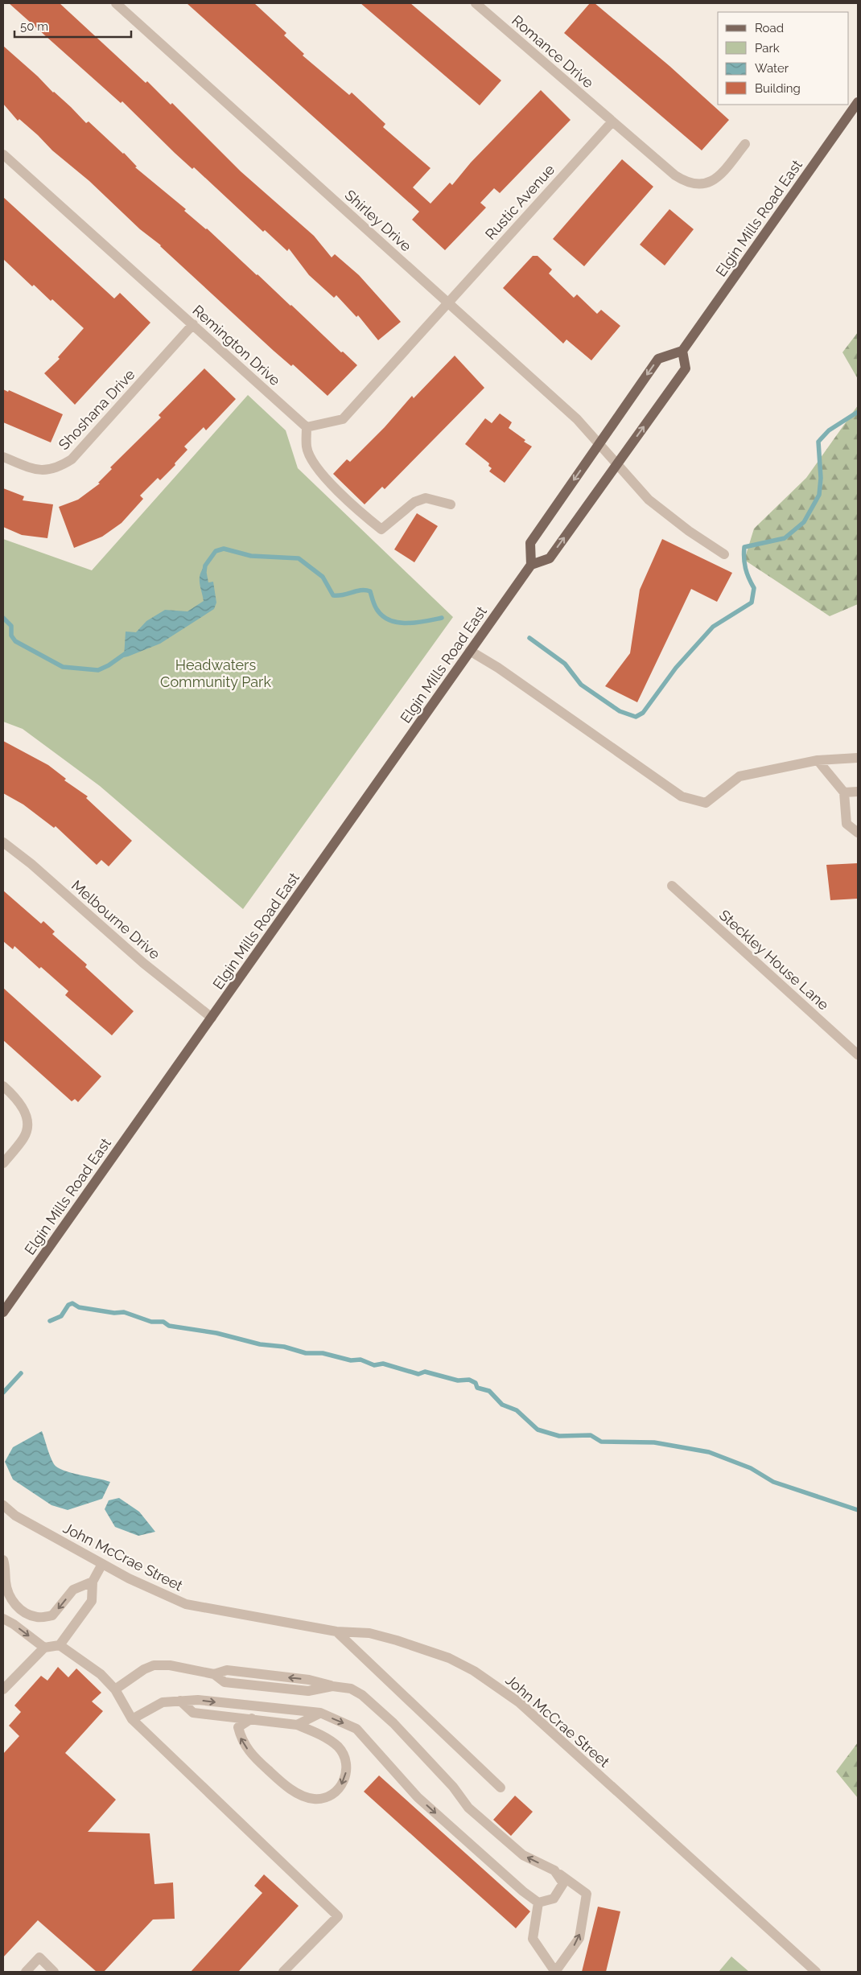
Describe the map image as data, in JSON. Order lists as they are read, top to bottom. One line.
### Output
{"streets":{"main road":["Elgin Mills Road East"],"street":["Romance Drive","Rustic Avenue","Shirley Drive","Remington Drive","Shoshana Drive","Melbourne Drive","Steckley House Lane","John McCrae Street"]},"crossings":[["Romance Drive","Rustic Avenue"],["Rustic Avenue","Shirley Drive"],["Elgin Mills Road East","Melbourne Drive"],["Remington Drive","Shoshana Drive"]],"parks":["Headwaters Community Park"],"legend":["Road","Park","Water","Building"],"scale_bar":"50 m"}
